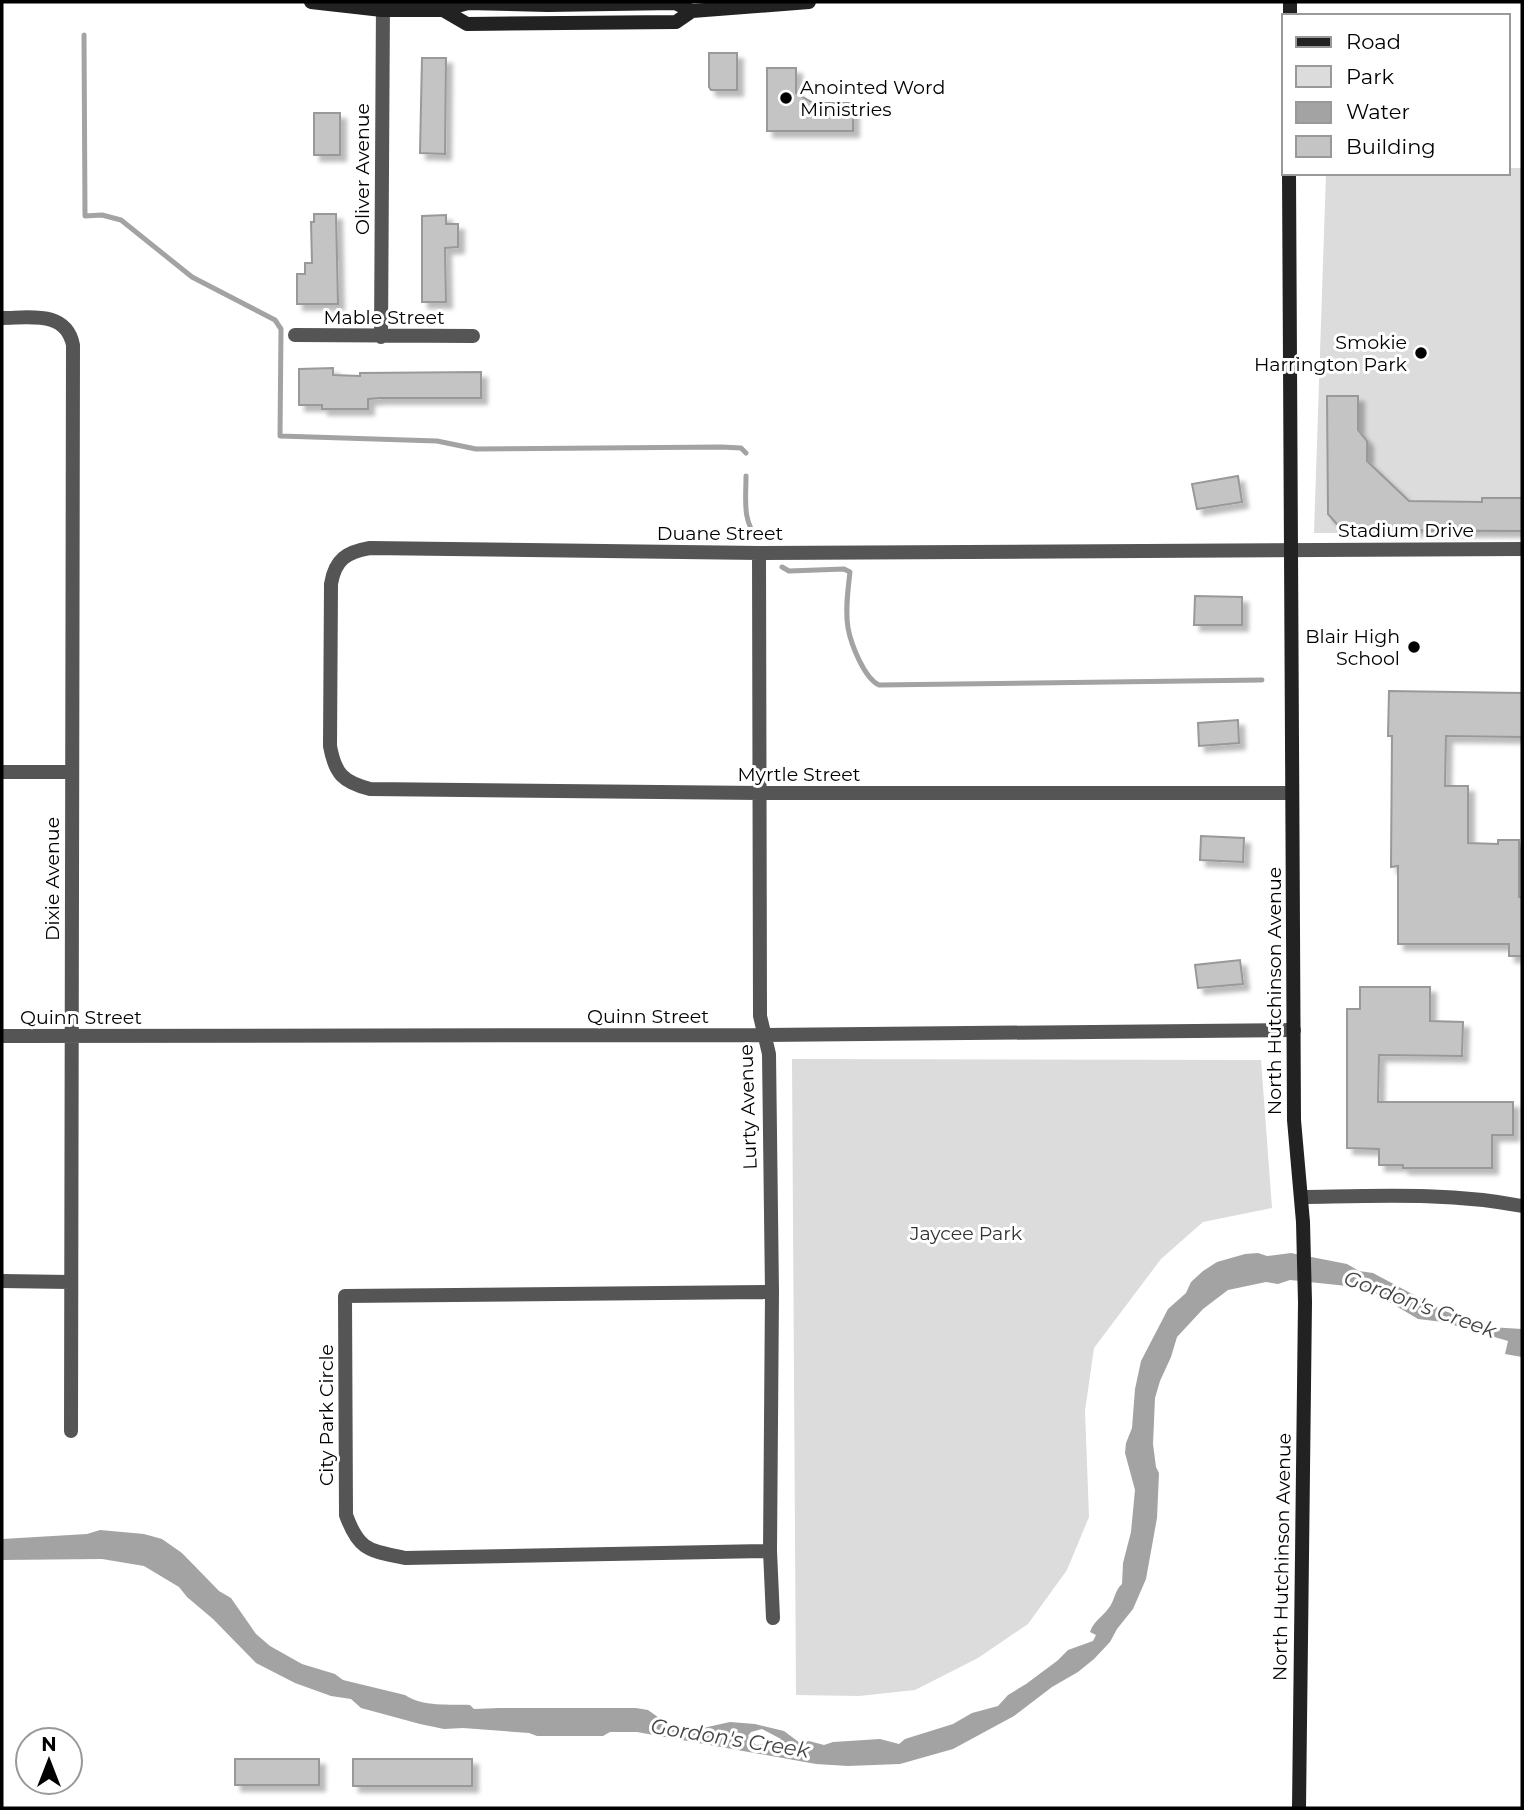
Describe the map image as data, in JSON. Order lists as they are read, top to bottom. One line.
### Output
{"streets":{"main road":["North Hutchinson Avenue"],"street":["Oliver Avenue","Mable Street","Stadium Drive","Duane Street","Myrtle Street","Dixie Avenue","Quinn Street","Lurty Avenue","City Park Circle"]},"crossings":[["Oliver Avenue","Mable Street"],["Stadium Drive","Duane Street"],["Stadium Drive","North Hutchinson Avenue"],["Duane Street","Myrtle Street"],["Duane Street","North Hutchinson Avenue"],["Duane Street","Lurty Avenue"],["Myrtle Street","North Hutchinson Avenue"],["Myrtle Street","Lurty Avenue"],["Dixie Avenue","Quinn Street"],["North Hutchinson Avenue","Quinn Street"],["Quinn Street","Lurty Avenue"],["Lurty Avenue","City Park Circle"]],"water":["Gordon's Creek"],"parks":["Jaycee Park"],"places":["Anointed Word Ministries","Smokie Harrington Park","Blair High School"],"legend":["Road","Park","Water","Building"],"north":"top"}
